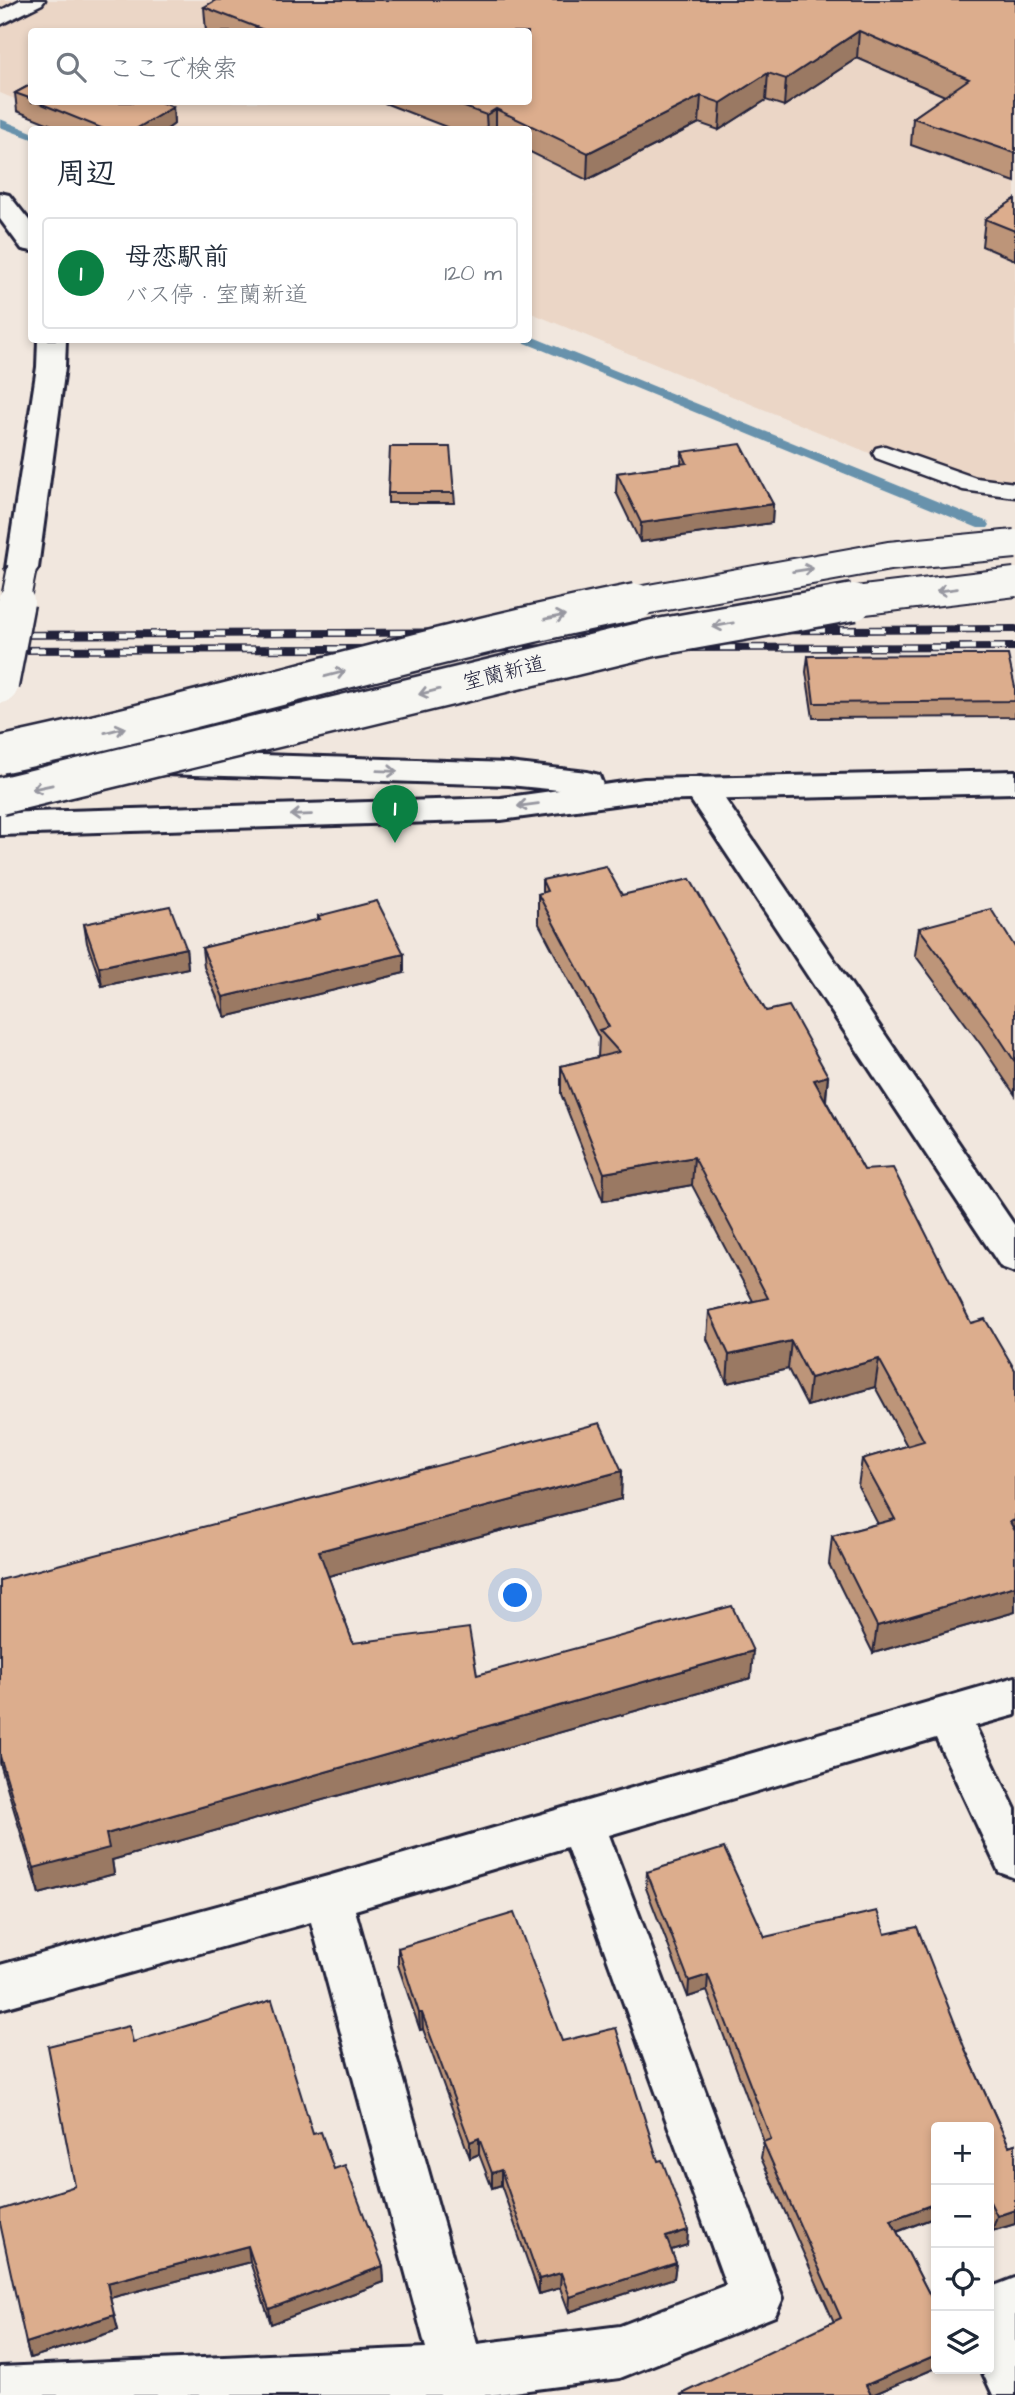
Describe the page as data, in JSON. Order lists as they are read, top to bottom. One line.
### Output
{"streets":{"main road":["室蘭新道"]},"page":{"search":"ここで検索","heading":"周辺","list":[{"mark":"1","name":"母恋駅前","note":"バス停 · 室蘭新道","value":"120 m"}],"pins":"1","map_buttons":["+","−"]}}
